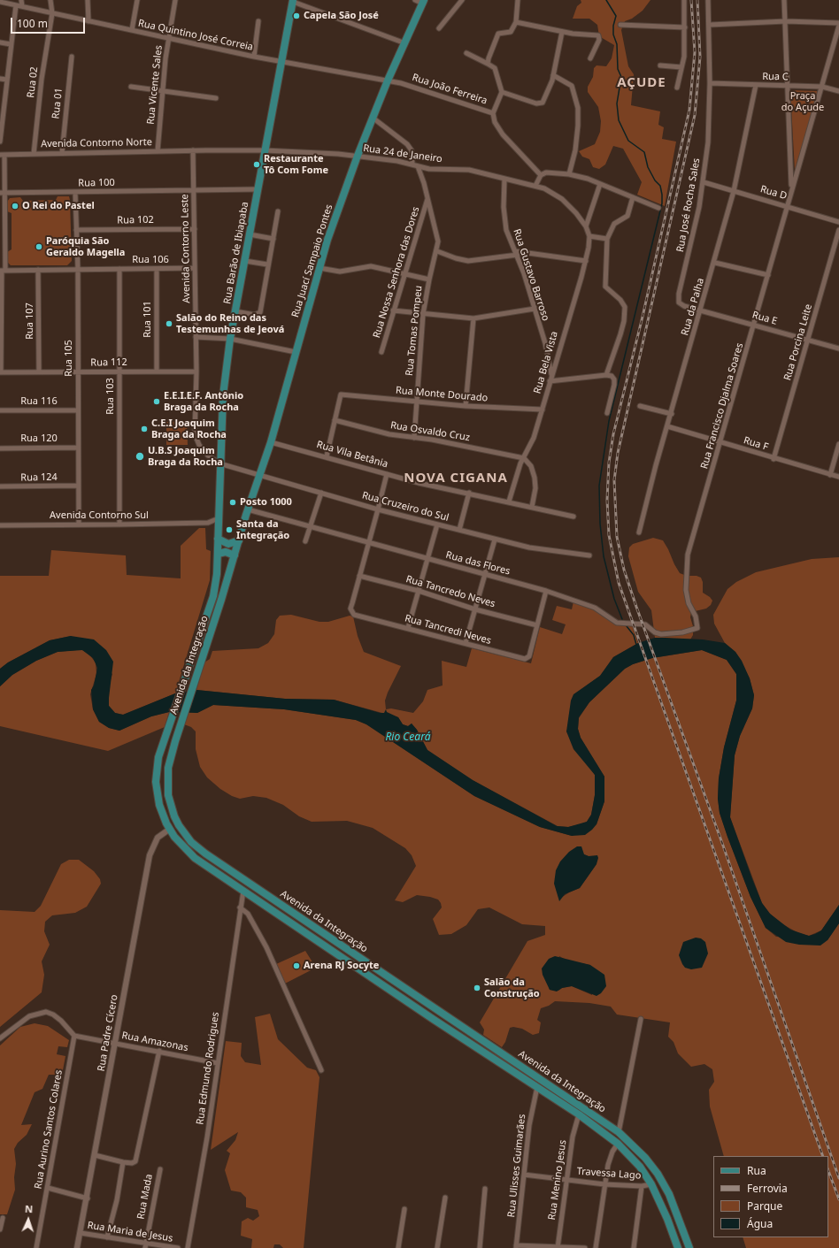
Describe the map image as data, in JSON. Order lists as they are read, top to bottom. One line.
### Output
{"streets":{"main road":["Rua Barão de Ibiapaba","Rua Juací Sampaio Pontes","Avenida da Integração"],"street":["Rua Quintino José Correia","Rua C","Rua 02","Rua Vicente Sales","Rua João Ferreira","Rua 01","Avenida Contorno Norte","Rua 24 de Janeiro","Rua 100","Rua D","Rua José Rocha Sales","Rua 102","Avenida Contorno Leste","Rua 106","Rua Nossa Senhora das Dores","Rua Gustavo Barroso","Rua da Palha","Rua E","Rua 101","Rua 107","Rua Tomas Pompeu","Rua Porcina Leite","Rua 105","Rua 112","Rua Bela Vista","Rua Monte Dourado","Rua 103","Rua 116","Rua Francisco Djalma Soares","Rua Osvaldo Cruz","Rua 120","Rua F","Rua Vila Betânia","Rua 124","Rua Cruzeiro do Sul","Avenida Contorno Sul","Rua das Flores","Rua Tancredo Neves","Rua Tancredi Neves","Rua Padre Cícero","Rua Amazonas","Rua Edmundo Rodrigues","Rua Aurino Santos Colares","Rua Ulisses Guimarães","Travessa Lago","Rua Menino Jesus","Rua Mada","Rua Maria de Jesus"]},"crossings":[["Rua Quintino José Correia","Rua 02"],["Rua Quintino José Correia","Rua Vicente Sales"],["Rua Quintino José Correia","Rua João Ferreira"],["Rua Quintino José Correia","Rua Barão de Ibiapaba"],["Rua Quintino José Correia","Rua Juací Sampaio Pontes"],["Rua C","Rua José Rocha Sales"],["Rua C","Rua da Palha"],["Rua C","Rua Francisco Djalma Soares"],["Rua 02","Avenida Contorno Norte"],["Rua Vicente Sales","Avenida Contorno Norte"],["Rua João Ferreira","Rua Juací Sampaio Pontes"],["Rua 01","Avenida Contorno Norte"],["Avenida Contorno Norte","Rua 24 de Janeiro"],["Avenida Contorno Norte","Avenida Contorno Leste"],["Rua 24 de Janeiro","Avenida Contorno Leste"],["Rua 24 de Janeiro","Rua Barão de Ibiapaba"],["Rua 24 de Janeiro","Rua Juací Sampaio Pontes"],["Rua 24 de Janeiro","Rua Gustavo Barroso"],["Rua 24 de Janeiro","Rua Tomas Pompeu"],["Rua 24 de Janeiro","Rua Bela Vista"],["Rua 100","Avenida Contorno Leste"],["Rua 100","Rua Barão de Ibiapaba"],["Rua 100","Rua 105"],["Rua D","Rua José Rocha Sales"],["Rua D","Rua da Palha"],["Rua D","Rua Francisco Djalma Soares"],["Rua José Rocha Sales","Rua E"],["Rua 102","Avenida Contorno Leste"],["Rua 102","Rua 105"],["Avenida Contorno Leste","Rua Barão de Ibiapaba"],["Avenida Contorno Leste","Rua 106"],["Avenida Contorno Leste","Rua 112"],["Avenida Contorno Leste","Rua Cruzeiro do Sul"],["Rua Barão de Ibiapaba","Rua Cruzeiro do Sul"],["Rua Barão de Ibiapaba","Avenida Contorno Sul"],["Rua Barão de Ibiapaba","Avenida da Integração"],["Rua 106","Rua 101"],["Rua 106","Rua 107"],["Rua 106","Rua 105"],["Rua 106","Rua 103"],["Rua Juací Sampaio Pontes","Rua Vila Betânia"],["Rua Juací Sampaio Pontes","Rua Cruzeiro do Sul"],["Rua Juací Sampaio Pontes","Rua das Flores"],["Rua Juací Sampaio Pontes","Avenida da Integração"],["Rua Nossa Senhora das Dores","Rua Tomas Pompeu"],["Rua Gustavo Barroso","Rua Bela Vista"],["Rua da Palha","Rua E"],["Rua da Palha","Rua F"],["Rua E","Rua Porcina Leite"],["Rua E","Rua Francisco Djalma Soares"],["Rua 101","Rua 112"],["Rua 107","Rua 112"],["Rua Tomas Pompeu","Rua Monte Dourado"],["Rua Tomas Pompeu","Rua Osvaldo Cruz"],["Rua Porcina Leite","Rua F"],["Rua 105","Rua 112"],["Rua 105","Rua 116"],["Rua 105","Rua 120"],["Rua 105","Rua 124"],["Rua 105","Avenida Contorno Sul"],["Rua 112","Rua 103"],["Rua Bela Vista","Rua Monte Dourado"],["Rua Bela Vista","Rua Osvaldo Cruz"],["Rua Bela Vista","Rua Vila Betânia"],["Rua Monte Dourado","Rua Osvaldo Cruz"],["Rua 103","Avenida Contorno Sul"],["Rua Francisco Djalma Soares","Rua F"],["Rua Francisco Djalma Soares","Rua das Flores"],["Rua Tancredo Neves","Rua Tancredi Neves"],["Avenida da Integração","Rua Padre Cícero"],["Avenida da Integração","Rua Edmundo Rodrigues"],["Avenida da Integração","Rua Ulisses Guimarães"],["Avenida da Integração","Travessa Lago"],["Avenida da Integração","Rua Menino Jesus"],["Rua Padre Cícero","Rua Amazonas"],["Rua Padre Cícero","Rua Maria de Jesus"],["Rua Amazonas","Rua Edmundo Rodrigues"],["Rua Amazonas","Rua Aurino Santos Colares"],["Rua Ulisses Guimarães","Travessa Lago"],["Travessa Lago","Rua Menino Jesus"],["Rua Mada","Rua Maria de Jesus"]],"districts":["AÇUDE","NOVA CIGANA"],"water":["Rio Ceará"],"parks":["Praça do Açude"],"places":["Capela São José","Restaurante Tô Com Fome","O Rei do Pastel","Paróquia São Geraldo Magella","Salão do Reino das Testemunhas de Jeová","E.E.I.E.F. Antônio Braga da Rocha","C.E.I Joaquim Braga da Rocha","U.B.S Joaquim Braga da Rocha","Posto 1000","Santa da Integração","Arena RJ Socyte","Salão da Construção"],"legend":["Rua","Ferrovia","Parque","Água"],"scale_bar":"100 m","north":"top"}
